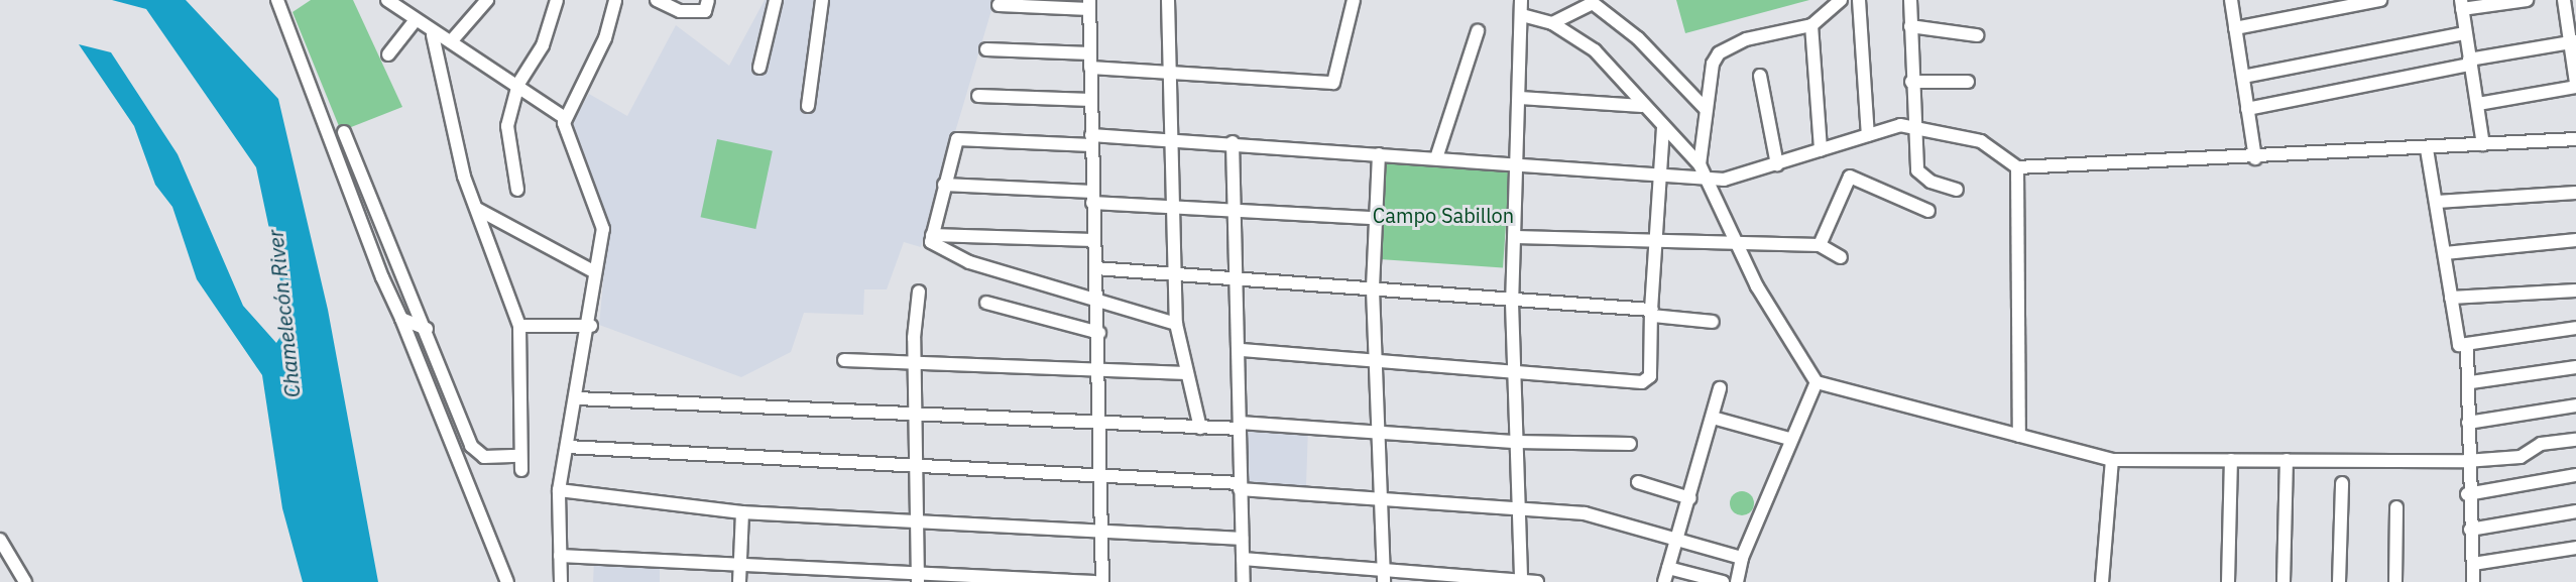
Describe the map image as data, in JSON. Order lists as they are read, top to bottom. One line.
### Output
{"water":["Chamelecón River"],"parks":["Campo Sabillon"]}
